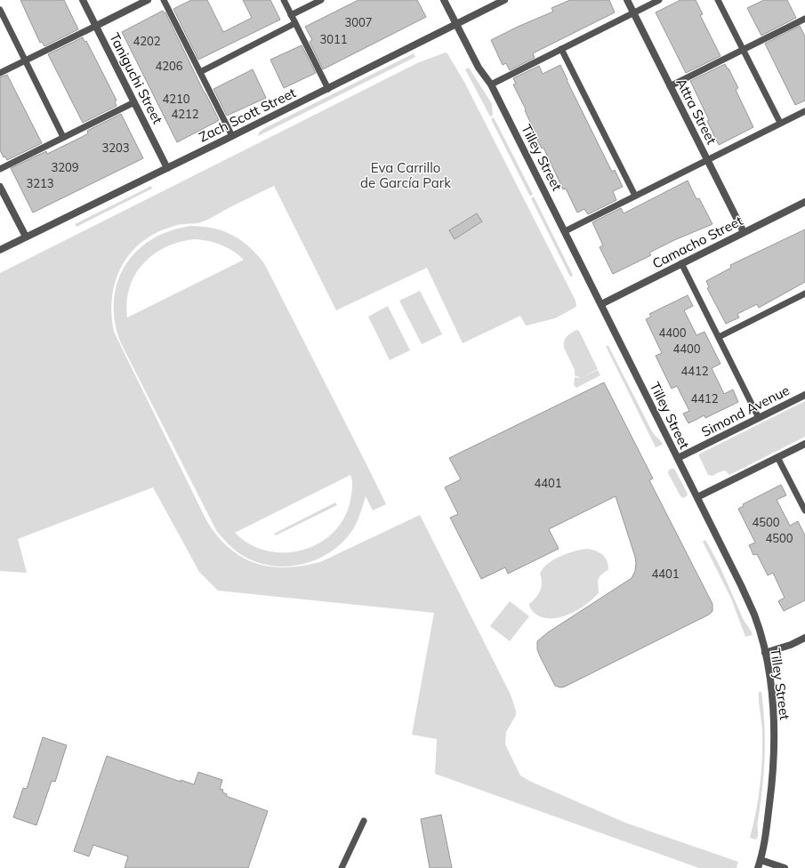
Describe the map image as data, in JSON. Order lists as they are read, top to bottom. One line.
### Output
{"streets":{"street":["Taniguchi Street","Attra Street","Zach Scott Street","Tilley Street","Camacho Street","Simond Avenue"]},"crossings":[["Taniguchi Street","Zach Scott Street"],["Attra Street","Camacho Street"],["Zach Scott Street","Tilley Street"],["Tilley Street","Camacho Street"],["Tilley Street","Simond Avenue"]],"parks":["Eva Carrillo de García Park"],"house_numbers":["3007","3011","4202","4206","4210","4212","3203","3209","3213","4400","4400","4412","4412","4401","4500","4500","4401"]}
